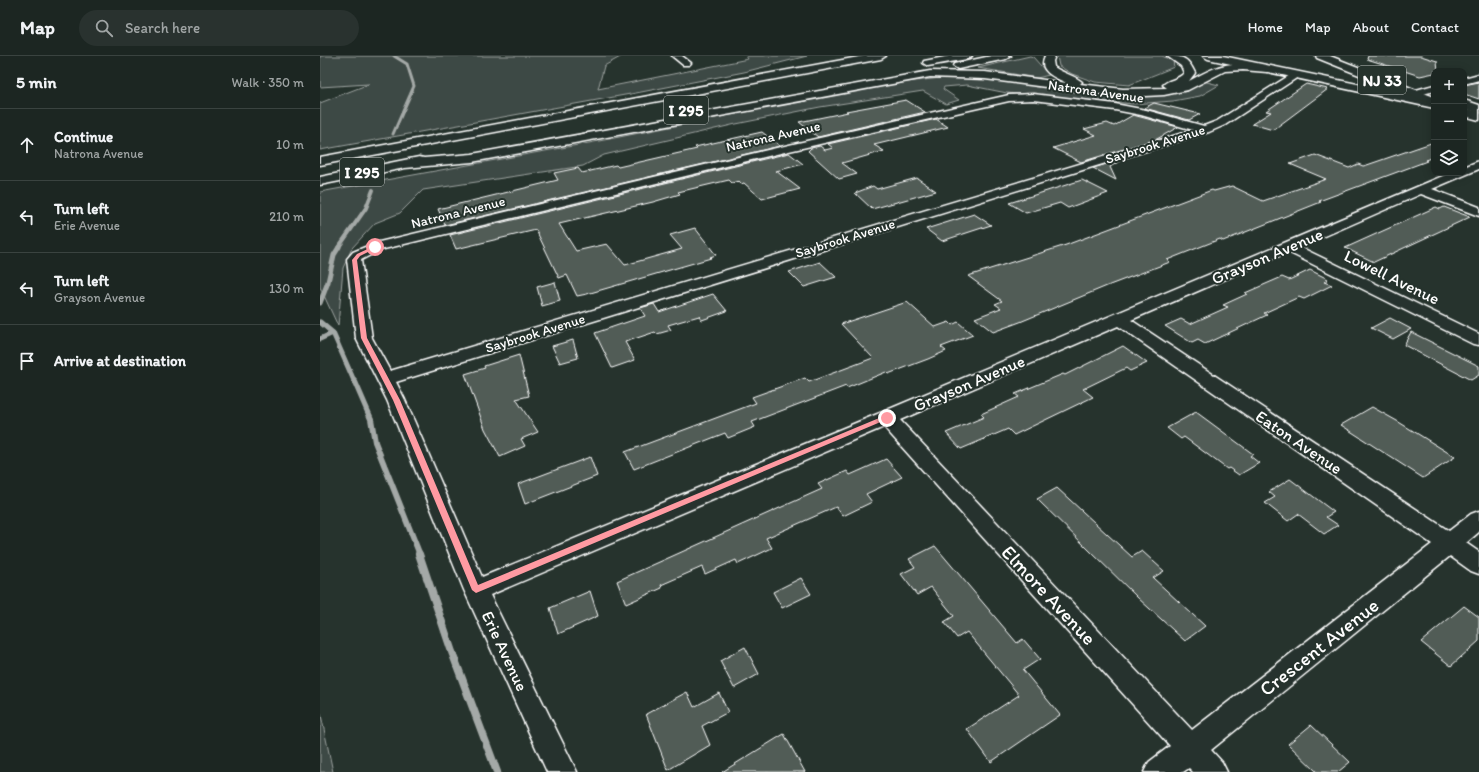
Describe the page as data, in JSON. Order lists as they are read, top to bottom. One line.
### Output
{"streets":{"main road":["NJ 33","I 295"],"street":["Natrona Avenue","Saybrook Avenue","Grayson Avenue","Lowell Avenue","Eaton Avenue","Elmore Avenue","Crescent Avenue","Erie Avenue"]},"crossings":[["Natrona Avenue","Saybrook Avenue"],["Natrona Avenue","Erie Avenue"],["Saybrook Avenue","Erie Avenue"],["Grayson Avenue","Lowell Avenue"],["Grayson Avenue","Eaton Avenue"],["Grayson Avenue","Elmore Avenue"],["Grayson Avenue","Erie Avenue"],["Eaton Avenue","Crescent Avenue"],["Elmore Avenue","Crescent Avenue"]],"page":{"header":"Map","search":"Search here","nav":["Home","Map","About","Contact"],"heading":["5 min","Walk · 350 m"],"map_buttons":["+","−"],"list":[["Continue","Natrona Avenue","10 m"],["Turn left","Erie Avenue","210 m"],["Turn left","Grayson Avenue","130 m"],"Arrive at destination"]}}
